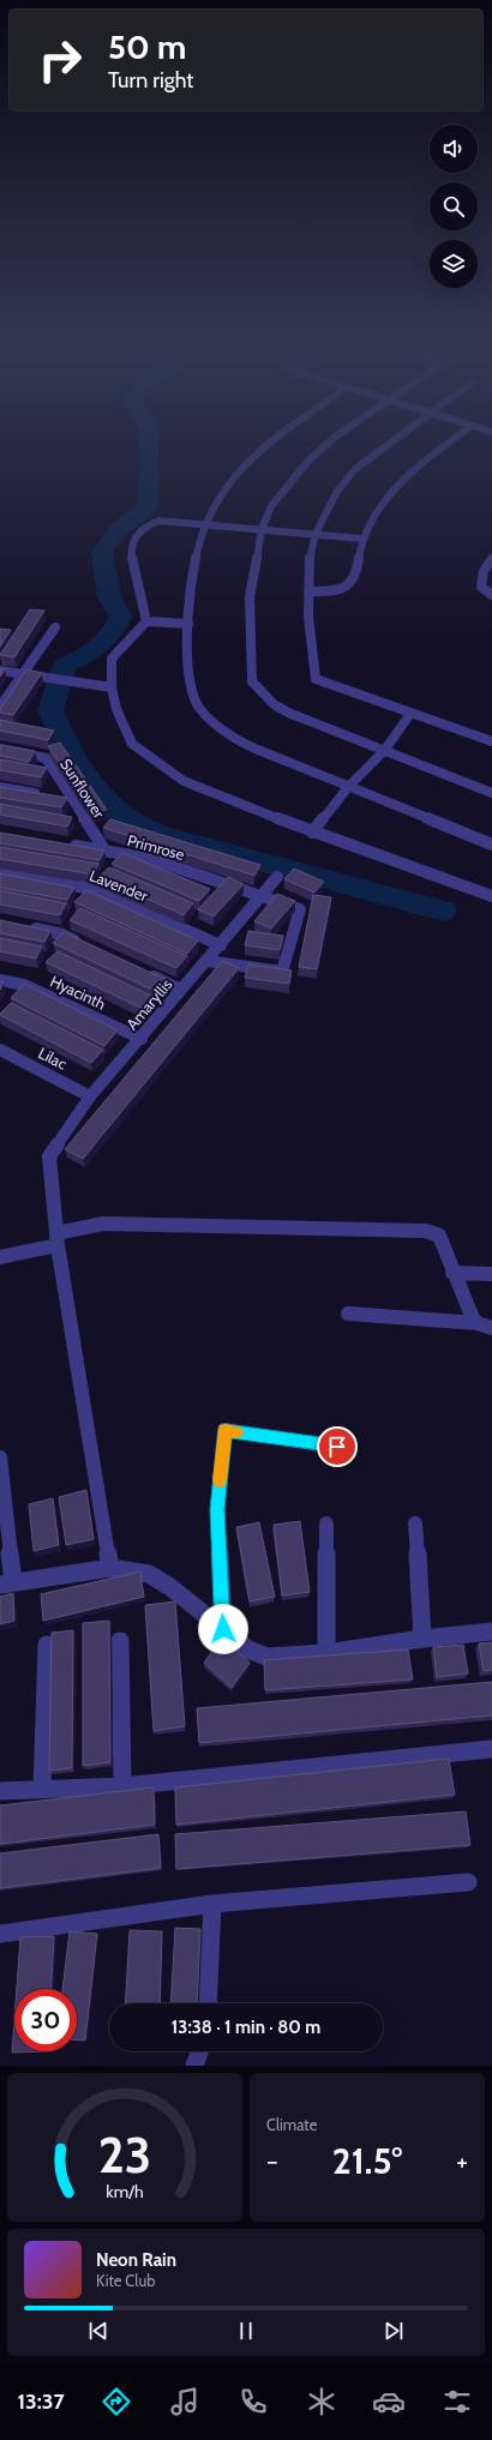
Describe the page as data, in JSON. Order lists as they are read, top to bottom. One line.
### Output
{"streets":{"street":["Sunflower","Primrose","Lavender","Hyacinth","Amaryllis","Lilac"]},"crossings":[["Sunflower","Primrose"],["Primrose","Amaryllis"],["Lavender","Amaryllis"],["Hyacinth","Amaryllis"],["Amaryllis","Lilac"]],"page":{"turn":["50 m","Turn right"],"limit":"30","trip":"13:38 · 1 min · 80 m","tile":"Climate","heat":["−","21.5°","+"],"song":["Neon Rain","Kite Club"],"tabs":"13:37","gauge":["23","km/h"]}}
